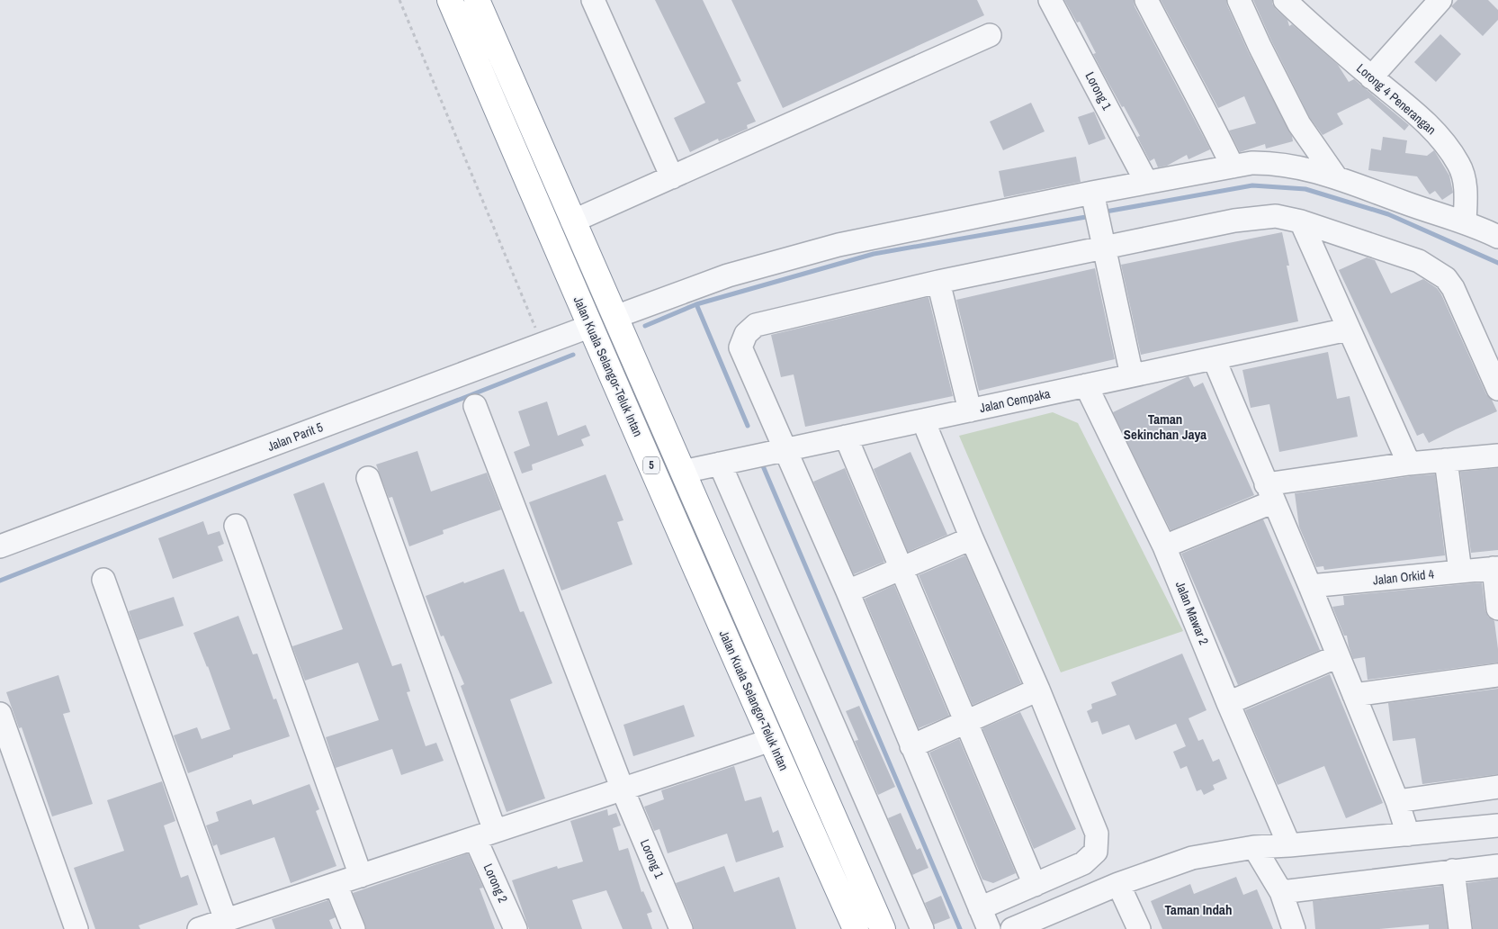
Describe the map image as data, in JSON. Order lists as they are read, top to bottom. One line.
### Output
{"streets":{"highway":["Jalan Kuala Selangor-Teluk Intan","5"],"street":["Lorong 1","Lorong 4 Penerangan","Jalan Cempaka","Jalan Parit 5","Jalan Orkid 4","Jalan Mawar 2","Lorong 2"]},"crossings":[["Jalan Kuala Selangor-Teluk Intan","Jalan Cempaka"],["Jalan Kuala Selangor-Teluk Intan","Jalan Parit 5"],["Jalan Cempaka","Jalan Mawar 2"]],"districts":["Taman Sekinchan Jaya","Taman Indah"]}
